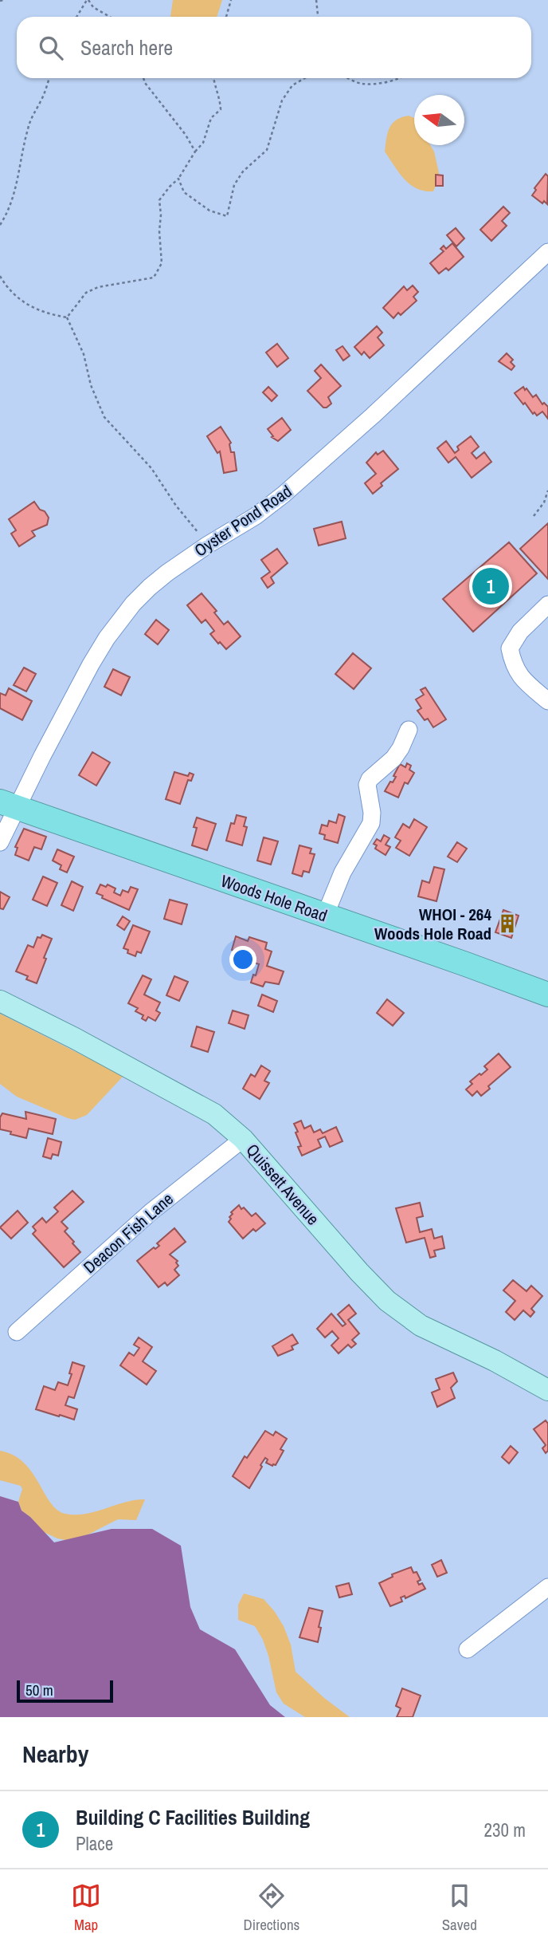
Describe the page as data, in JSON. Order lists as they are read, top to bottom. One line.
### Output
{"streets":{"highway":["Woods Hole Road"],"main road":["Quissett Avenue"],"street":["Oyster Pond Road","Deacon Fish Lane"]},"crossings":[["Oyster Pond Road","Woods Hole Road"],["Quissett Avenue","Deacon Fish Lane"]],"places":{"building":["WHOI - 264 Woods Hole Road"]},"scale_bar":"50 m","north":"left","page":{"search":"Search here","pins":"1","scale":"50 m","heading":"Nearby","list":[{"mark":"1","name":"Building C Facilities Building","note":"Place","value":"230 m"}],"nav":["Map","Directions","Saved"]}}
